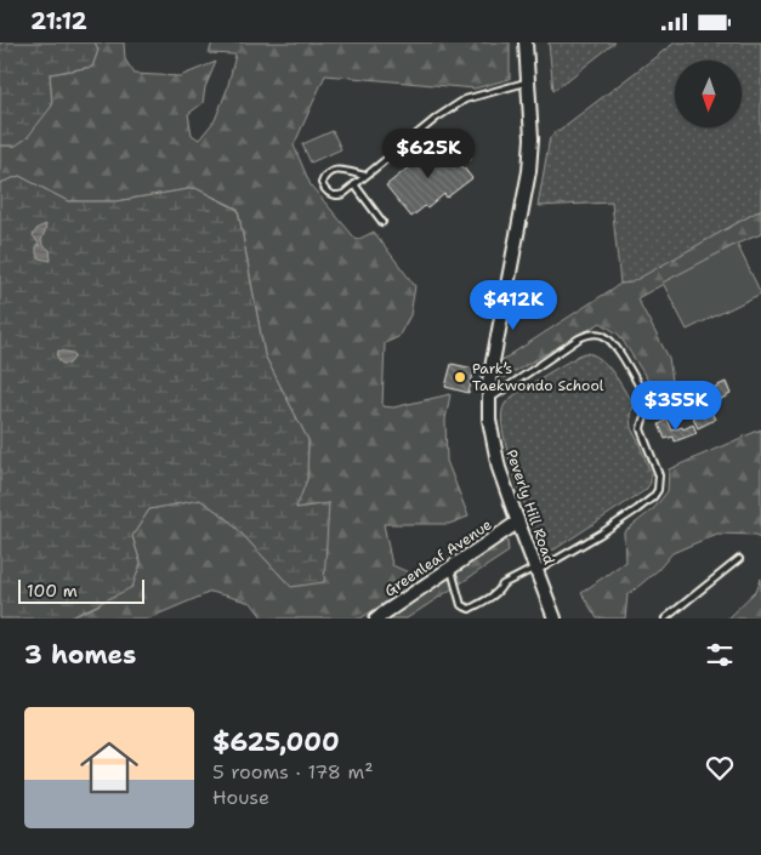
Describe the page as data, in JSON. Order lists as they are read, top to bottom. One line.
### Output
{"streets":{"street":["Peverly Hill Road","Greenleaf Avenue"]},"crossings":[["Peverly Hill Road","Greenleaf Avenue"]],"places":["Park’s Taekwondo School"],"scale_bar":"100 m","north":"bottom","page":{"status":"21:12","price":["$625K","$412K","$355K"],"scale":"100 m","heading":"3 homes","list":[{"name":"$625,000","note":"5 rooms · 178 m² · House"}]}}
